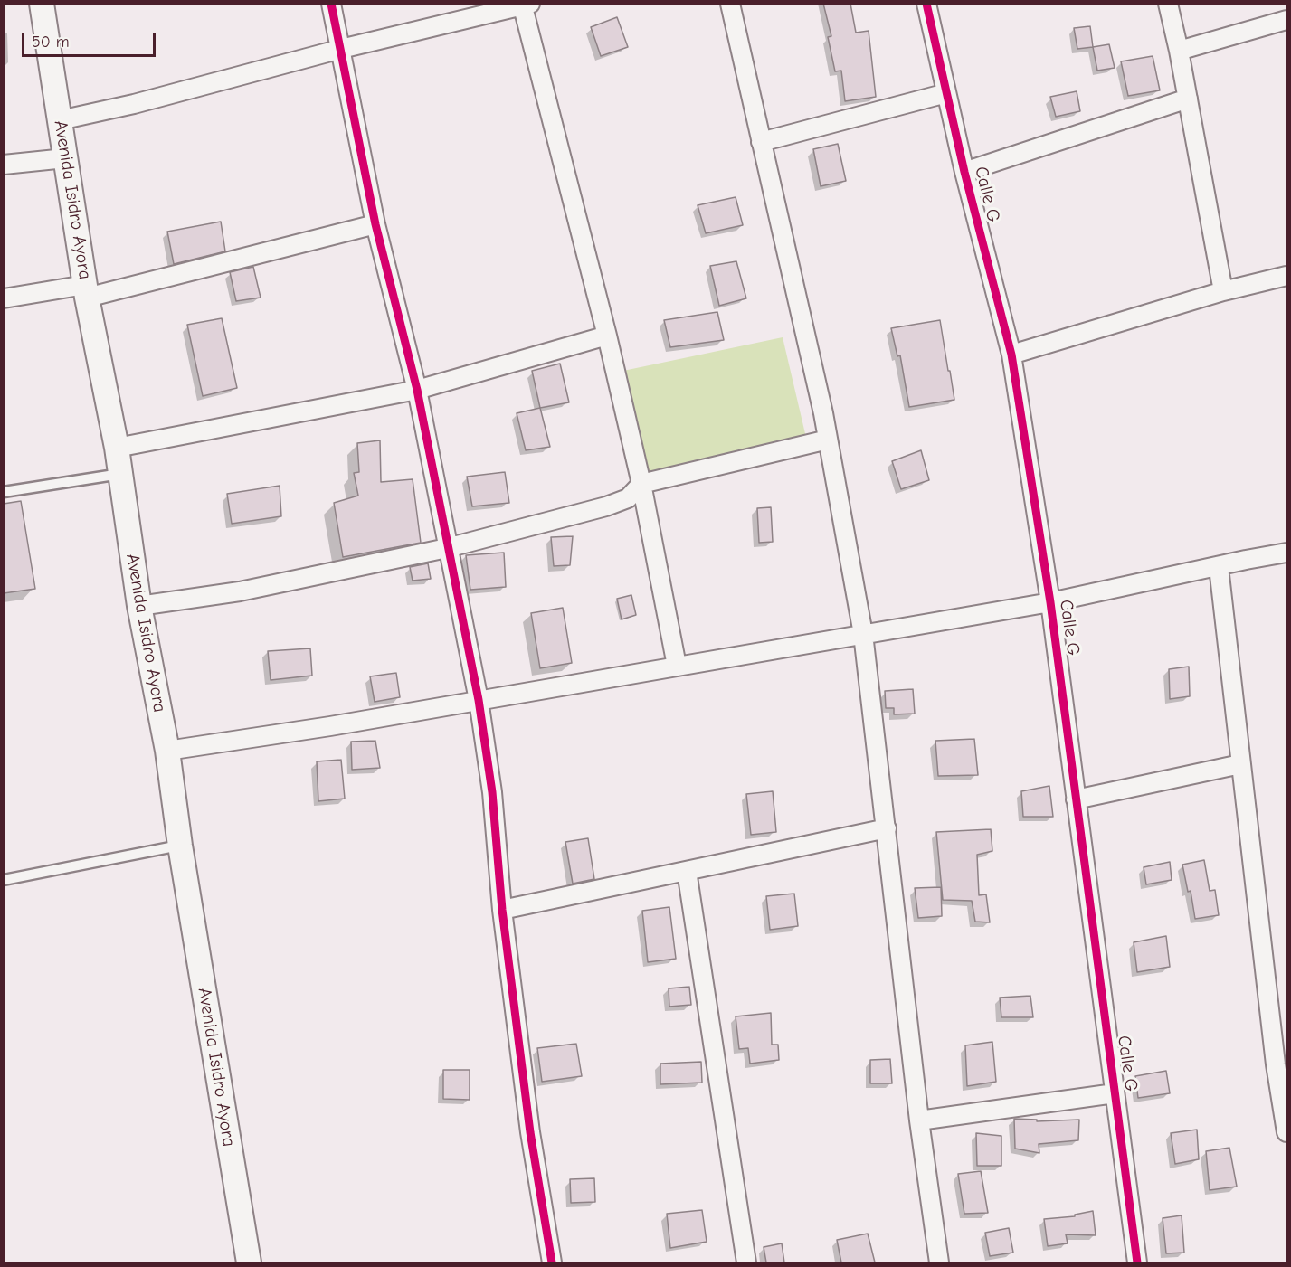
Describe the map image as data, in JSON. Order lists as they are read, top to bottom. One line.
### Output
{"streets":{"street":["Calle G","Avenida Isidro Ayora"]},"scale_bar":"50 m"}
